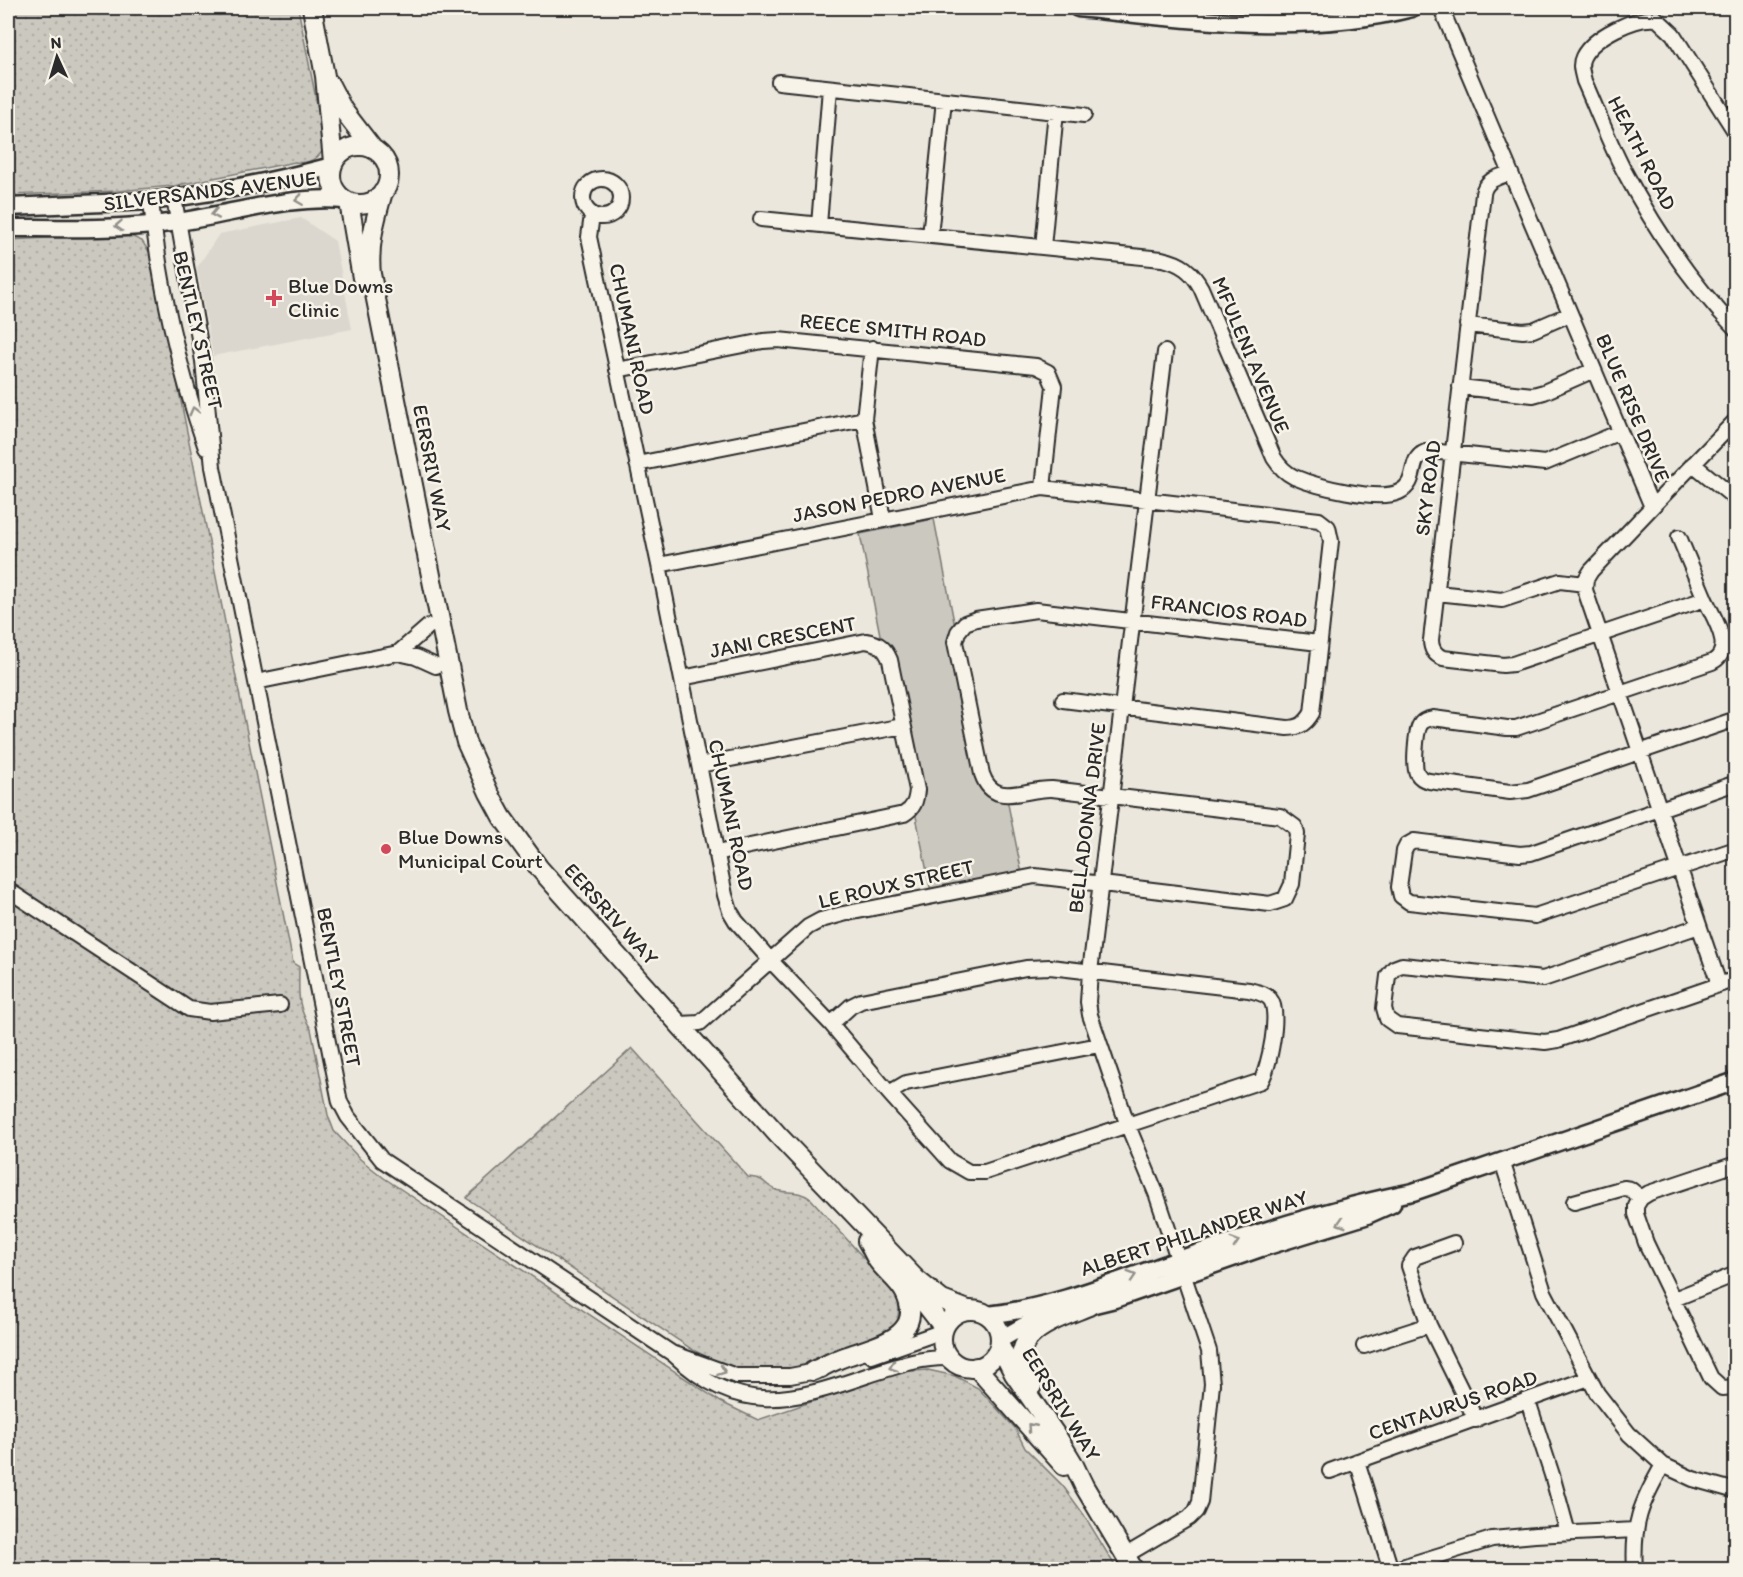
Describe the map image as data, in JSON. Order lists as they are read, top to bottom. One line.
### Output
{"streets":{"main road":["EERSRIV WAY"],"street":["HEATH ROAD","SILVERSANDS AVENUE","BENTLEY STREET","REECE SMITH ROAD","CHUMANI ROAD","MFULENI AVENUE","BLUE RISE DRIVE","SKY ROAD","JASON PEDRO AVENUE","FRANCIOS ROAD","JANI CRESCENT","BELLADONNA DRIVE","LE ROUX STREET","ALBERT PHILANDER WAY","CENTAURUS ROAD"]},"crossings":[["SILVERSANDS AVENUE","BENTLEY STREET"],["SILVERSANDS AVENUE","EERSRIV WAY"],["BENTLEY STREET","EERSRIV WAY"],["BENTLEY STREET","ALBERT PHILANDER WAY"],["REECE SMITH ROAD","CHUMANI ROAD"],["REECE SMITH ROAD","JASON PEDRO AVENUE"],["CHUMANI ROAD","JASON PEDRO AVENUE"],["CHUMANI ROAD","JANI CRESCENT"],["CHUMANI ROAD","BELLADONNA DRIVE"],["CHUMANI ROAD","LE ROUX STREET"],["MFULENI AVENUE","SKY ROAD"],["BLUE RISE DRIVE","SKY ROAD"],["EERSRIV WAY","BELLADONNA DRIVE"],["EERSRIV WAY","ALBERT PHILANDER WAY"],["JASON PEDRO AVENUE","FRANCIOS ROAD"],["JASON PEDRO AVENUE","BELLADONNA DRIVE"],["FRANCIOS ROAD","BELLADONNA DRIVE"],["FRANCIOS ROAD","LE ROUX STREET"],["BELLADONNA DRIVE","LE ROUX STREET"],["BELLADONNA DRIVE","ALBERT PHILANDER WAY"]],"places":{"health":["Blue Downs Clinic"],"other":["Blue Downs Municipal Court"]},"north":"top"}
